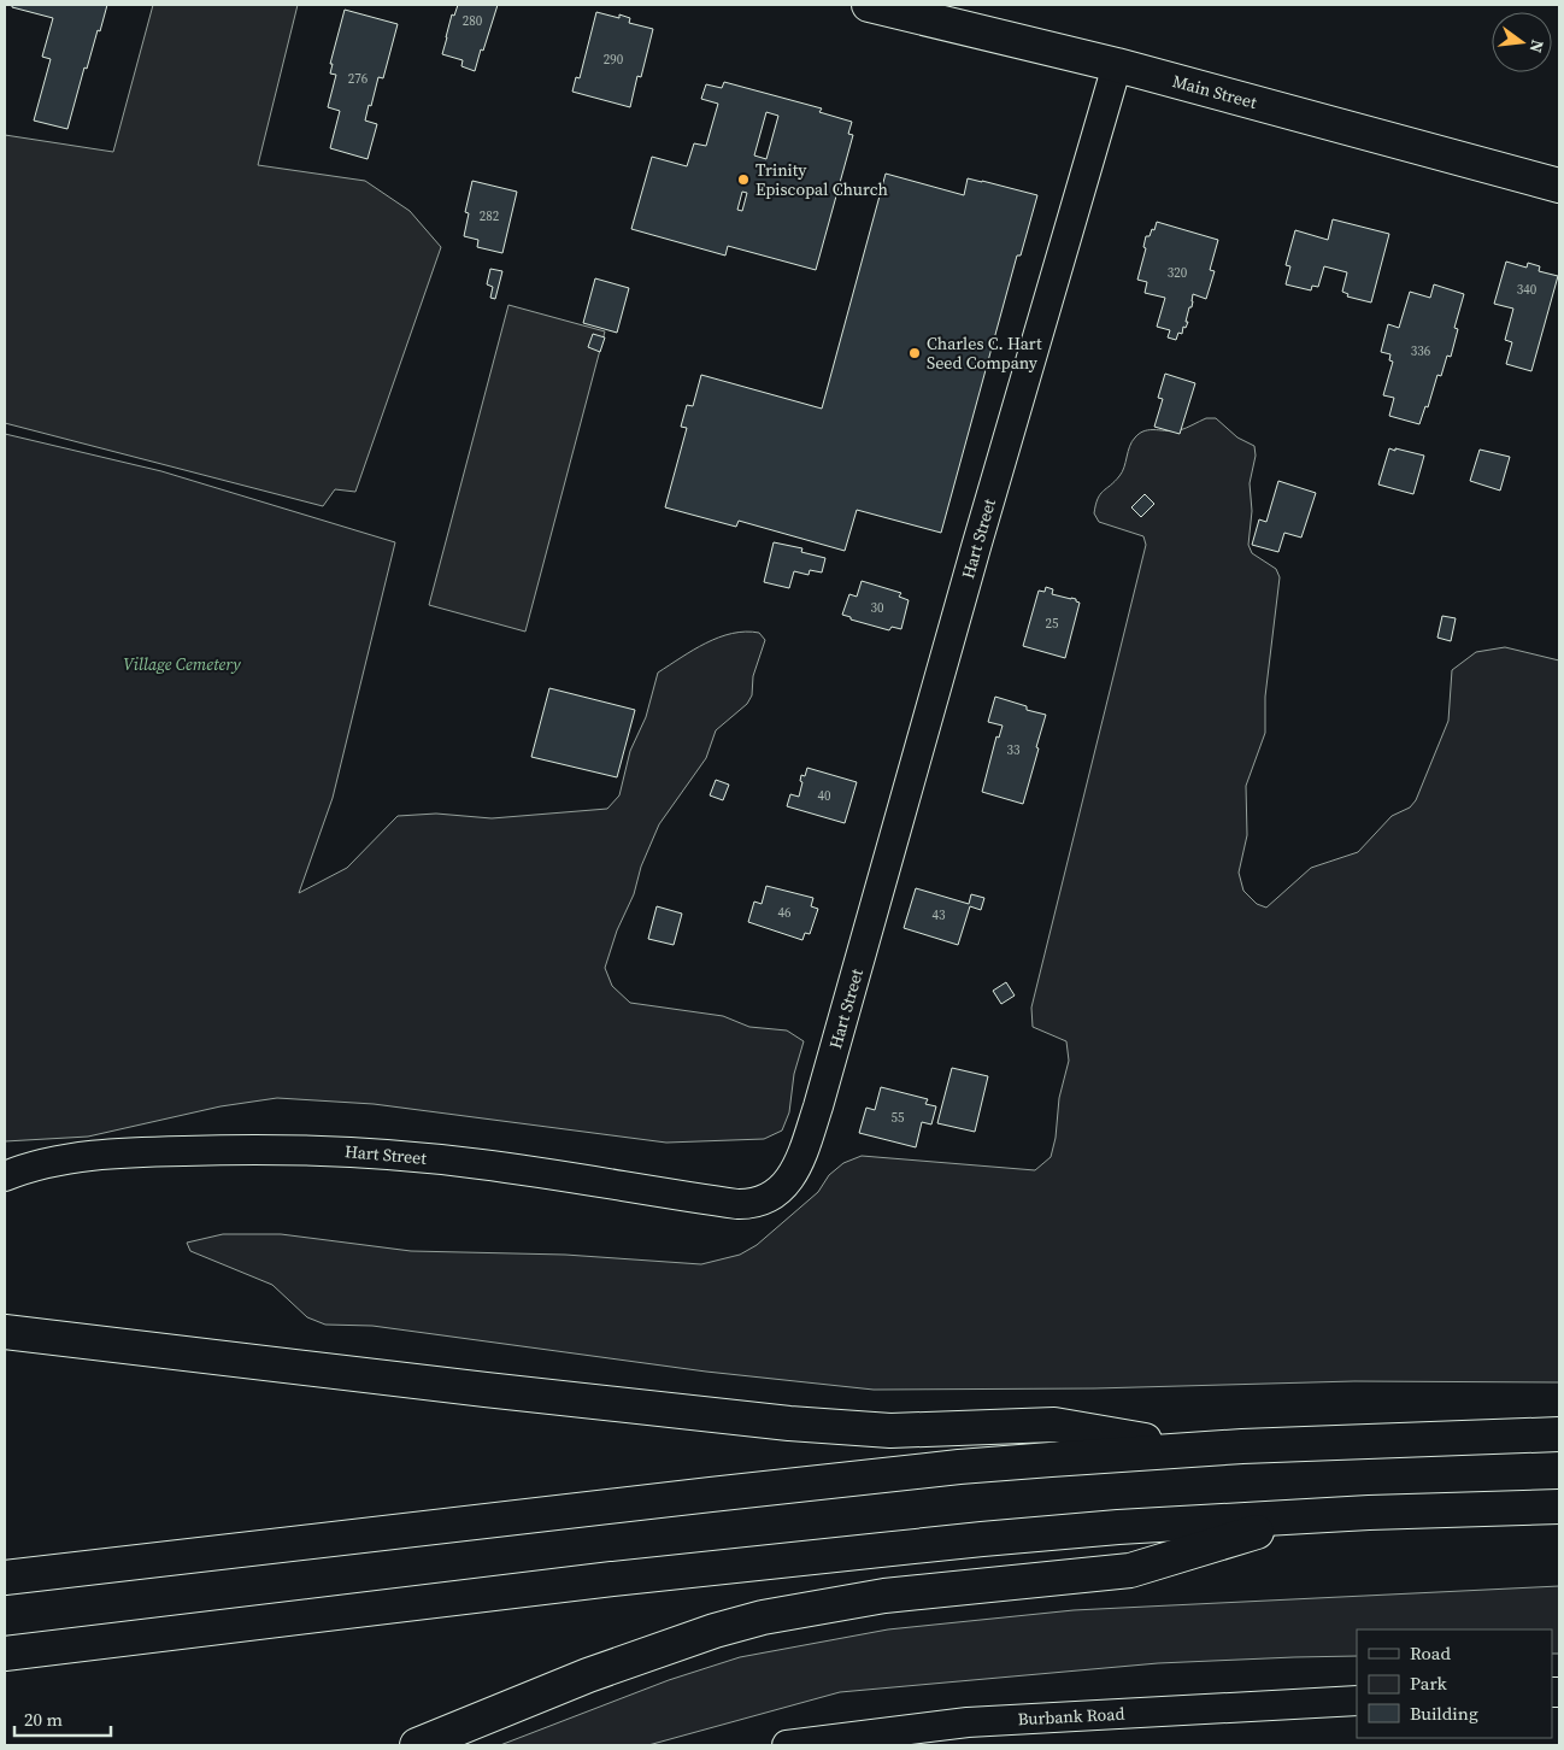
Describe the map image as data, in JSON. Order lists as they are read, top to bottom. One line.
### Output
{"streets":{"main road":["Main Street"],"street":["Hart Street","Burbank Road"]},"crossings":[["Main Street","Hart Street"]],"parks":["Village Cemetery"],"places":["Trinity Episcopal Church","Charles C. Hart Seed Company"],"house_numbers":["280","290","276","282","320","340","336","30","25","33","40","46","43","55"],"legend":["Road","Park","Building"],"scale_bar":"20 m","north":"right"}
